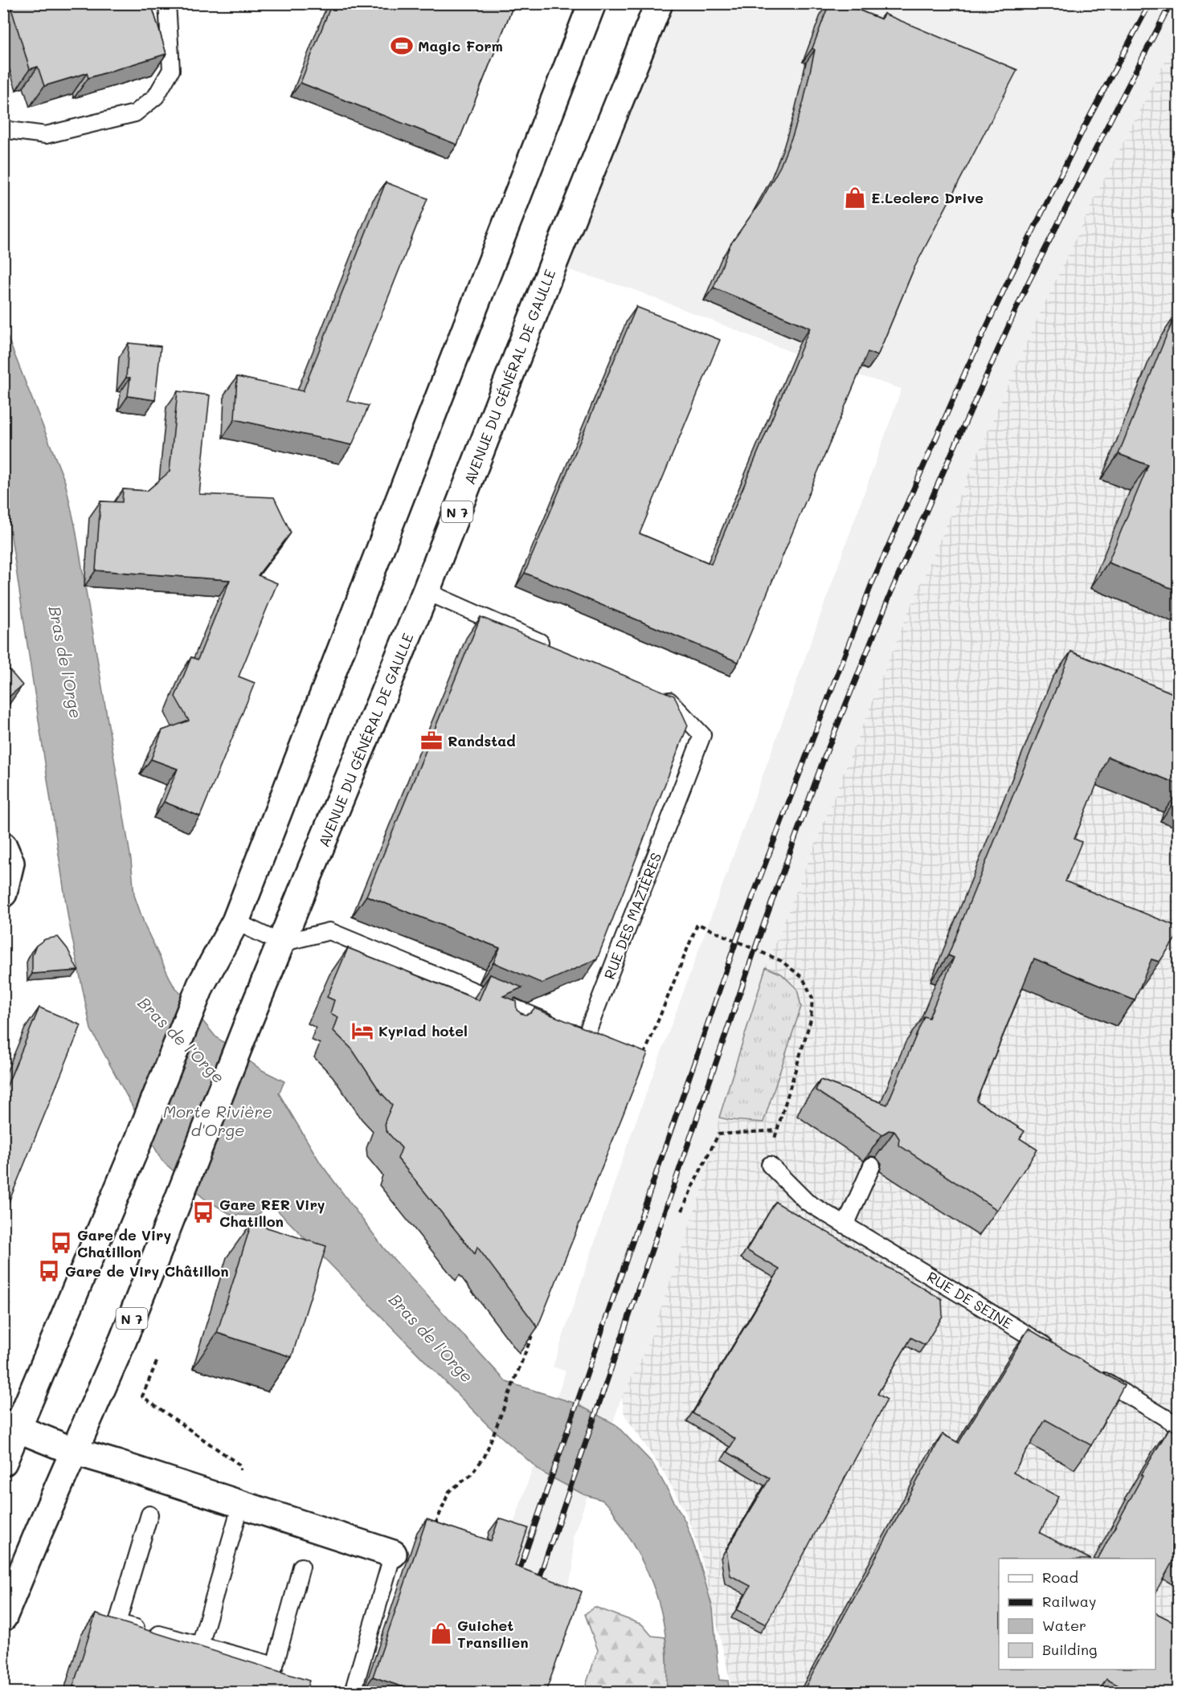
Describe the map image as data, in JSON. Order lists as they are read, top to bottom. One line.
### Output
{"streets":{"main road":["AVENUE DU GÉNÉRAL DE GAULLE","N 7"],"lane":["RUE DES MAZIÈRES","RUE DE SEINE"]},"crossings":[["AVENUE DU GÉNÉRAL DE GAULLE","N 7"],["AVENUE DU GÉNÉRAL DE GAULLE","RUE DES MAZIÈRES"]],"water":["Bras de l'Orge","Morte Rivière d'Orge"],"places":{"sports":["Magic Form"],"shop":["E.Leclerc Drive","Guichet Transilien"],"office":["Randstad"],"hotel":["Kyriad hotel"],"bus stop":["Gare RER Viry Chatillon","Gare de Viry Chatillon","Gare de Viry Châtillon"]},"legend":["Road","Railway","Water","Building"]}
